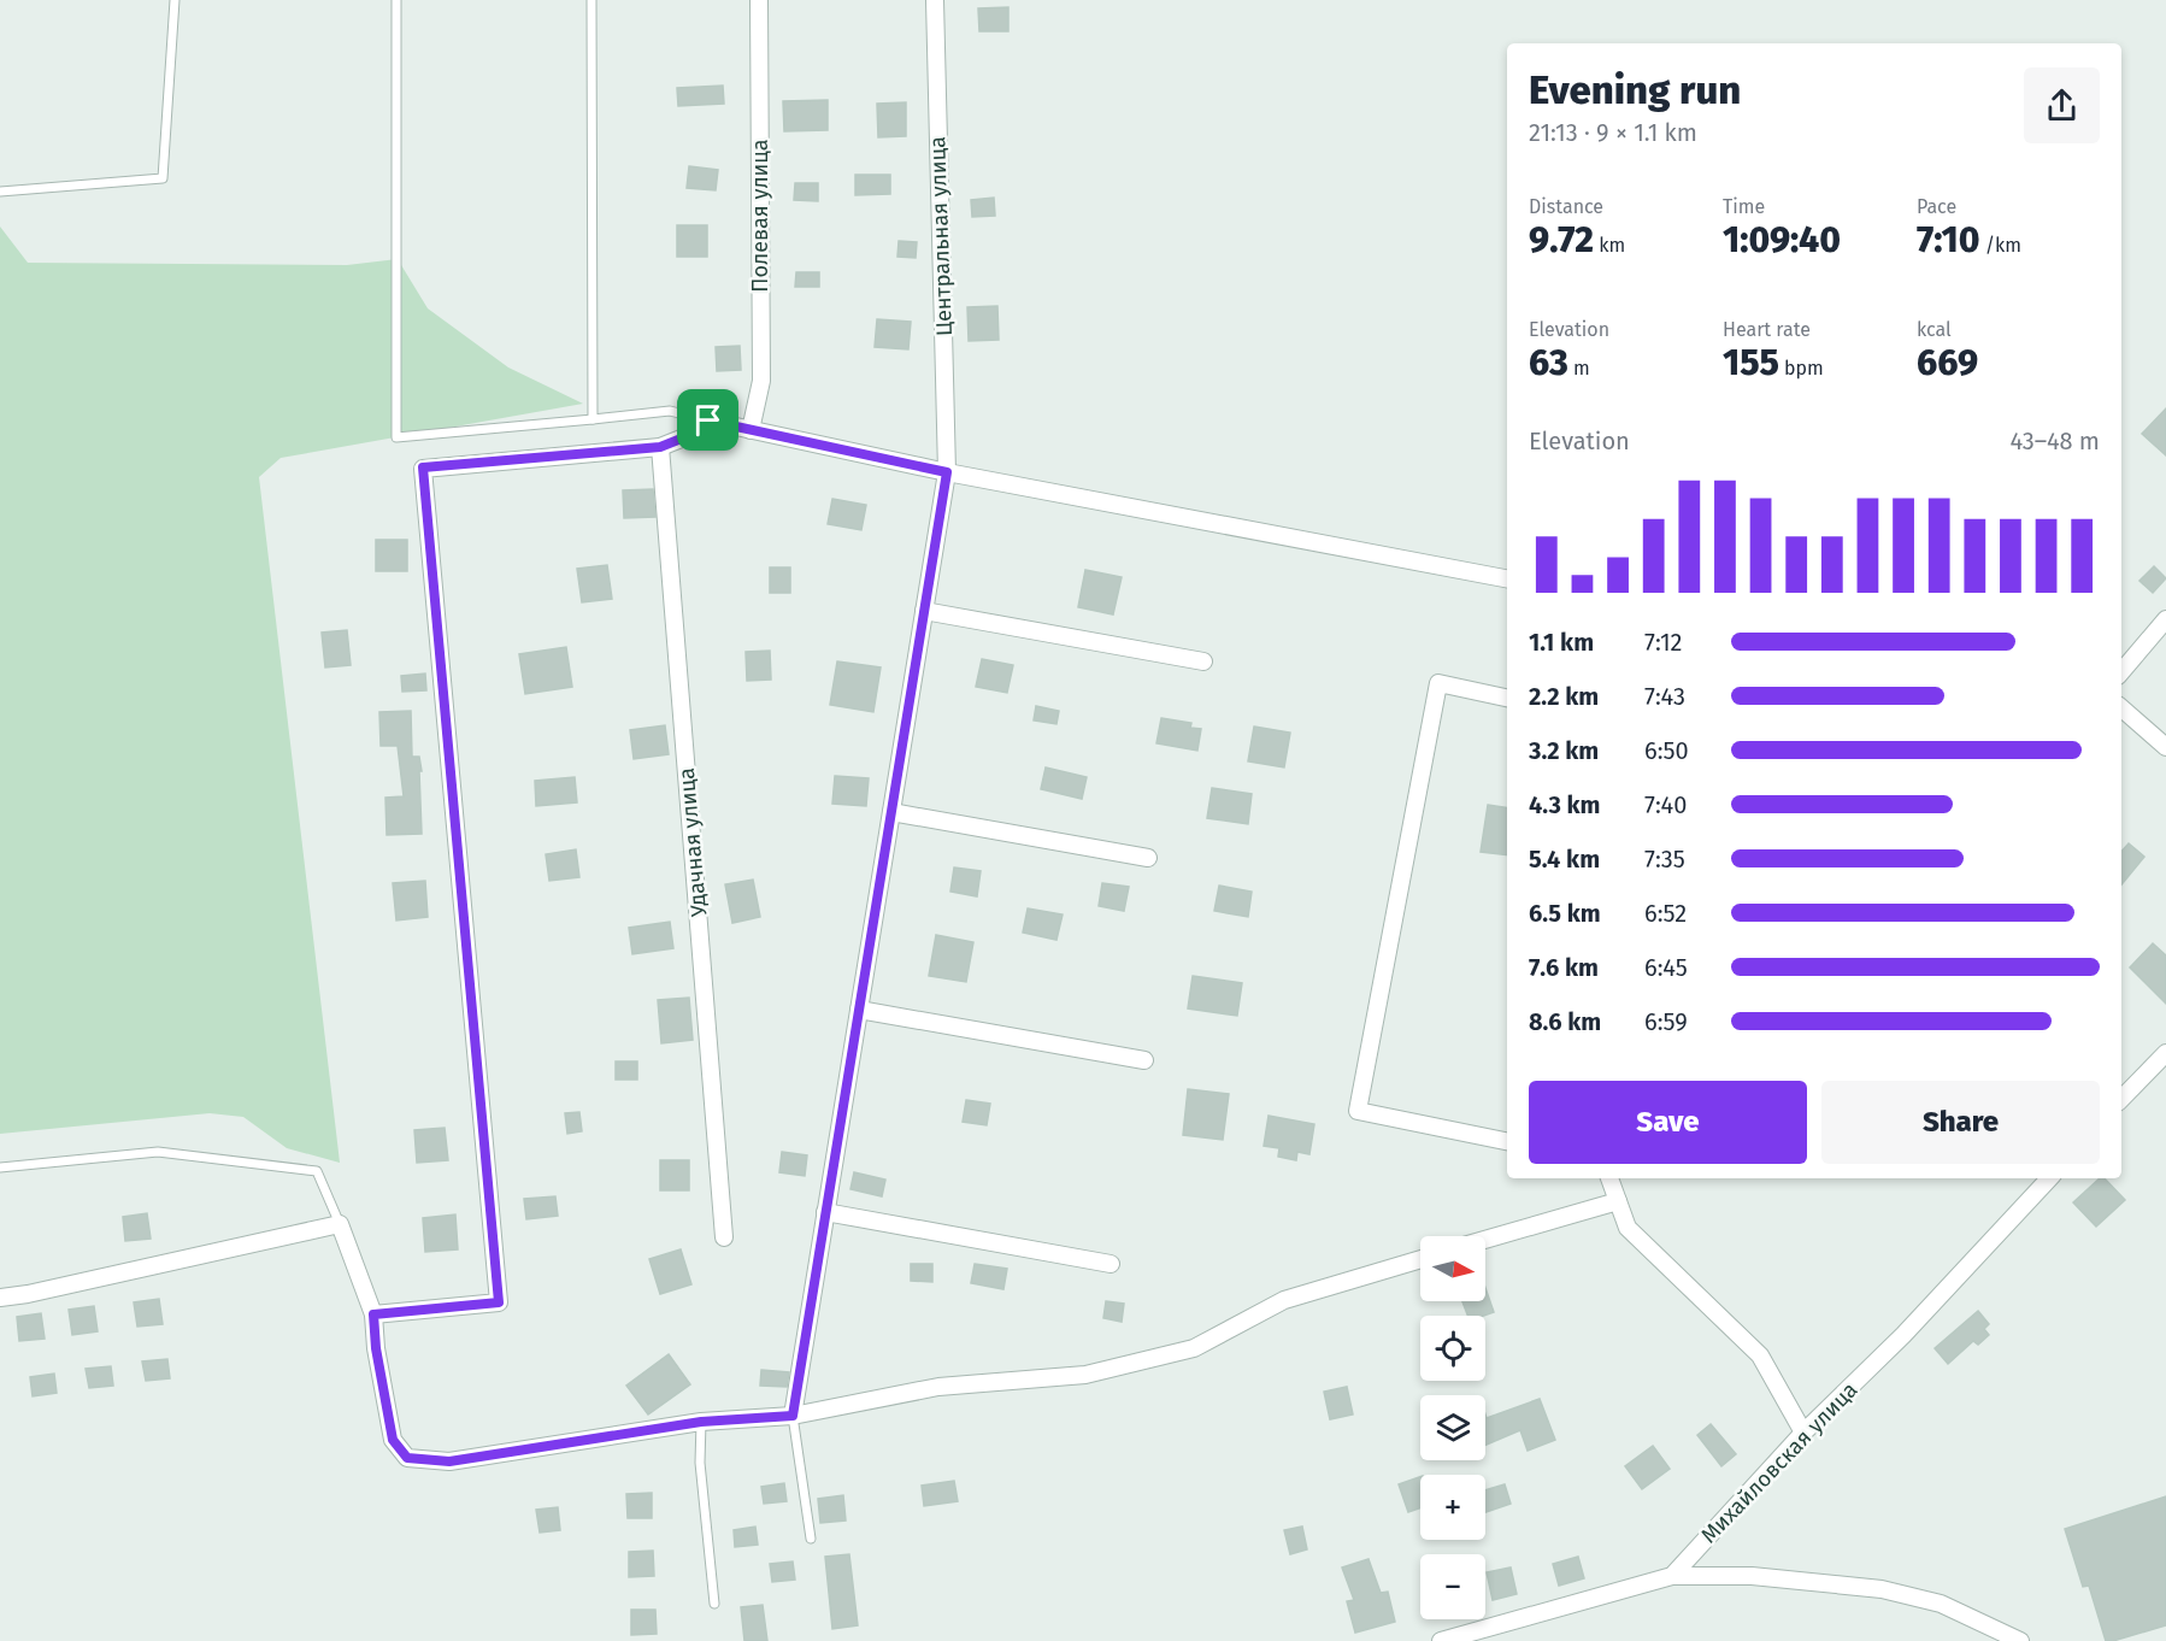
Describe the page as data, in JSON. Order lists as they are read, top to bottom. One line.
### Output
{"streets":{"street":["Полевая улица","Центральная улица","Удачная улица","Михайловская улица"]},"north":"right","page":{"heading":["Evening run","21:13 · 9 × 1.1 km"],"stats":[["Distance","9.72 km"],["Time","1:09:40"],["Pace","7:10 /km"],["Elevation","63 m"],["Heart rate","155 bpm"],["kcal","669"]],"chart":["Elevation","43–48 m"],"list":[{"name":"1.1 km","note":"7:12"},{"name":"2.2 km","note":"7:43"},{"name":"3.2 km","note":"6:50"},{"name":"4.3 km","note":"7:40"},{"name":"5.4 km","note":"7:35"},{"name":"6.5 km","note":"6:52"},{"name":"7.6 km","note":"6:45"},{"name":"8.6 km","note":"6:59"}],"buttons":["Save","Share"],"map_buttons":["+","−"]}}
